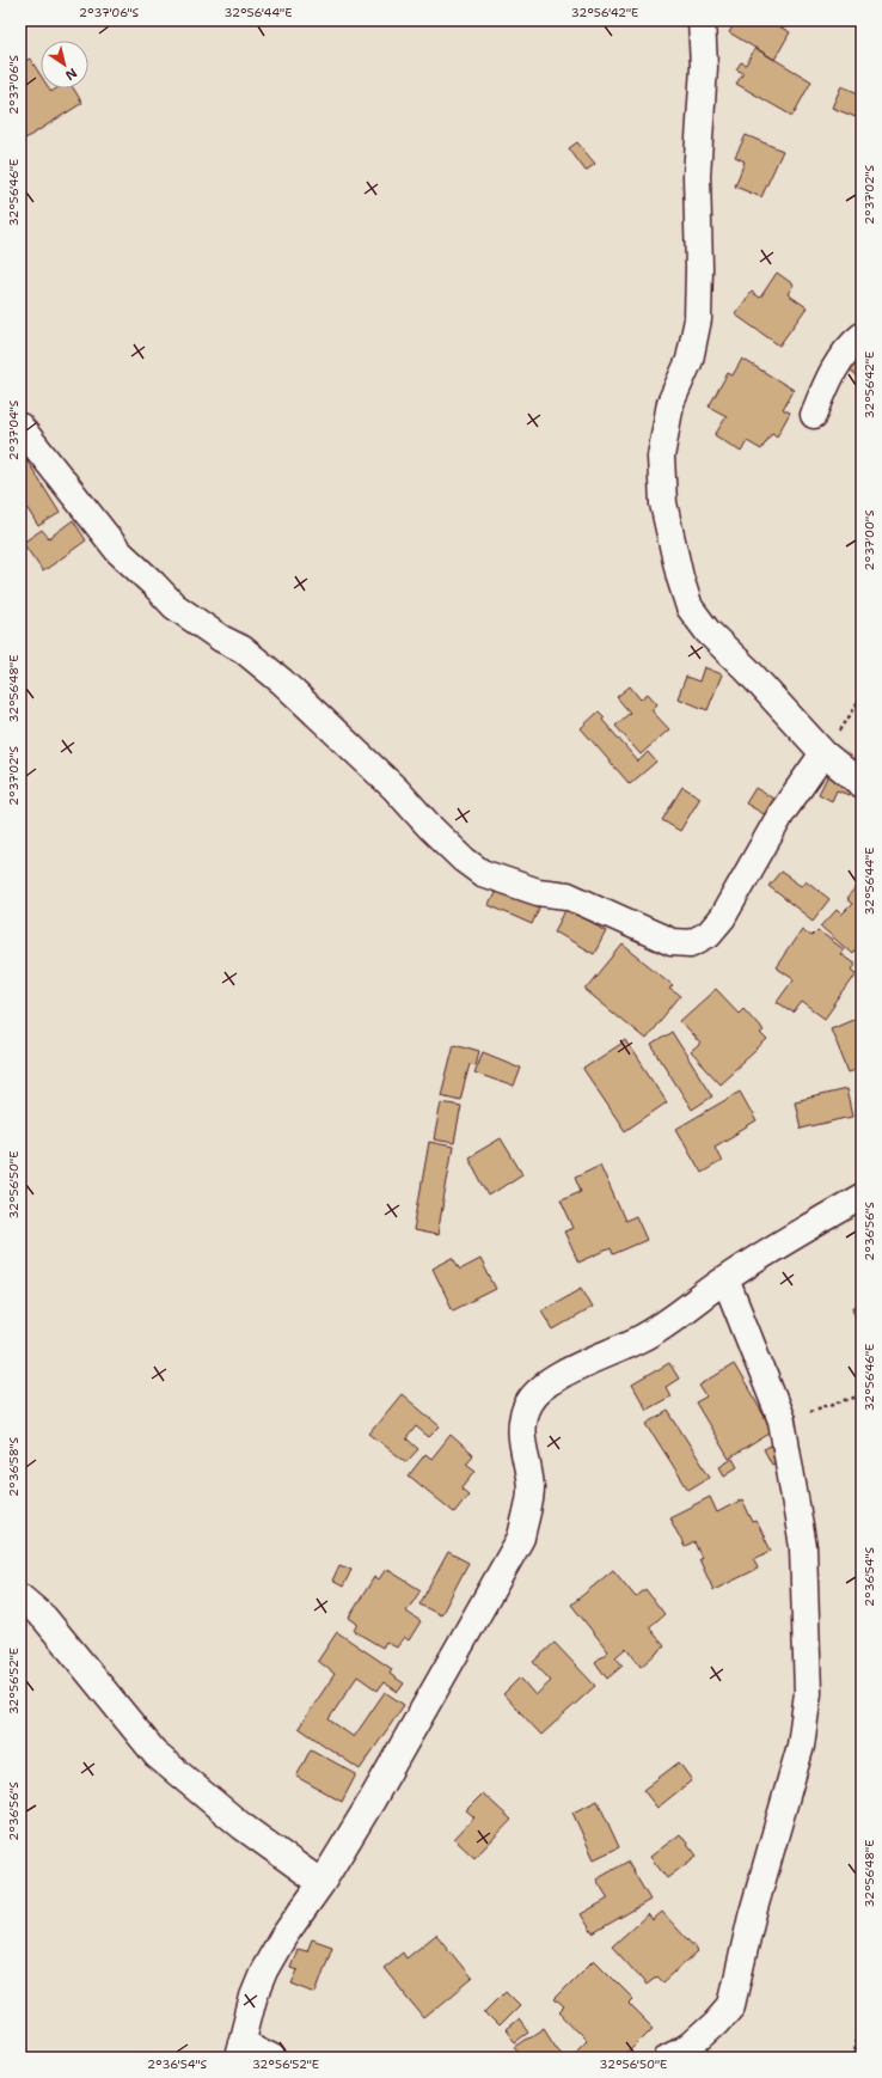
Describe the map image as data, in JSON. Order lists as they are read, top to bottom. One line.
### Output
{"north":"bottom right","coordinates":["2°37'06\"S","32°56'44\"E","32°56'42\"E","32°56'46\"E","2°37'02\"S","2°37'04\"S","2°37'00\"S","32°56'48\"E","32°56'50\"E","2°36'56\"S","2°36'58\"S","2°36'54\"S","32°56'52\"E"]}
